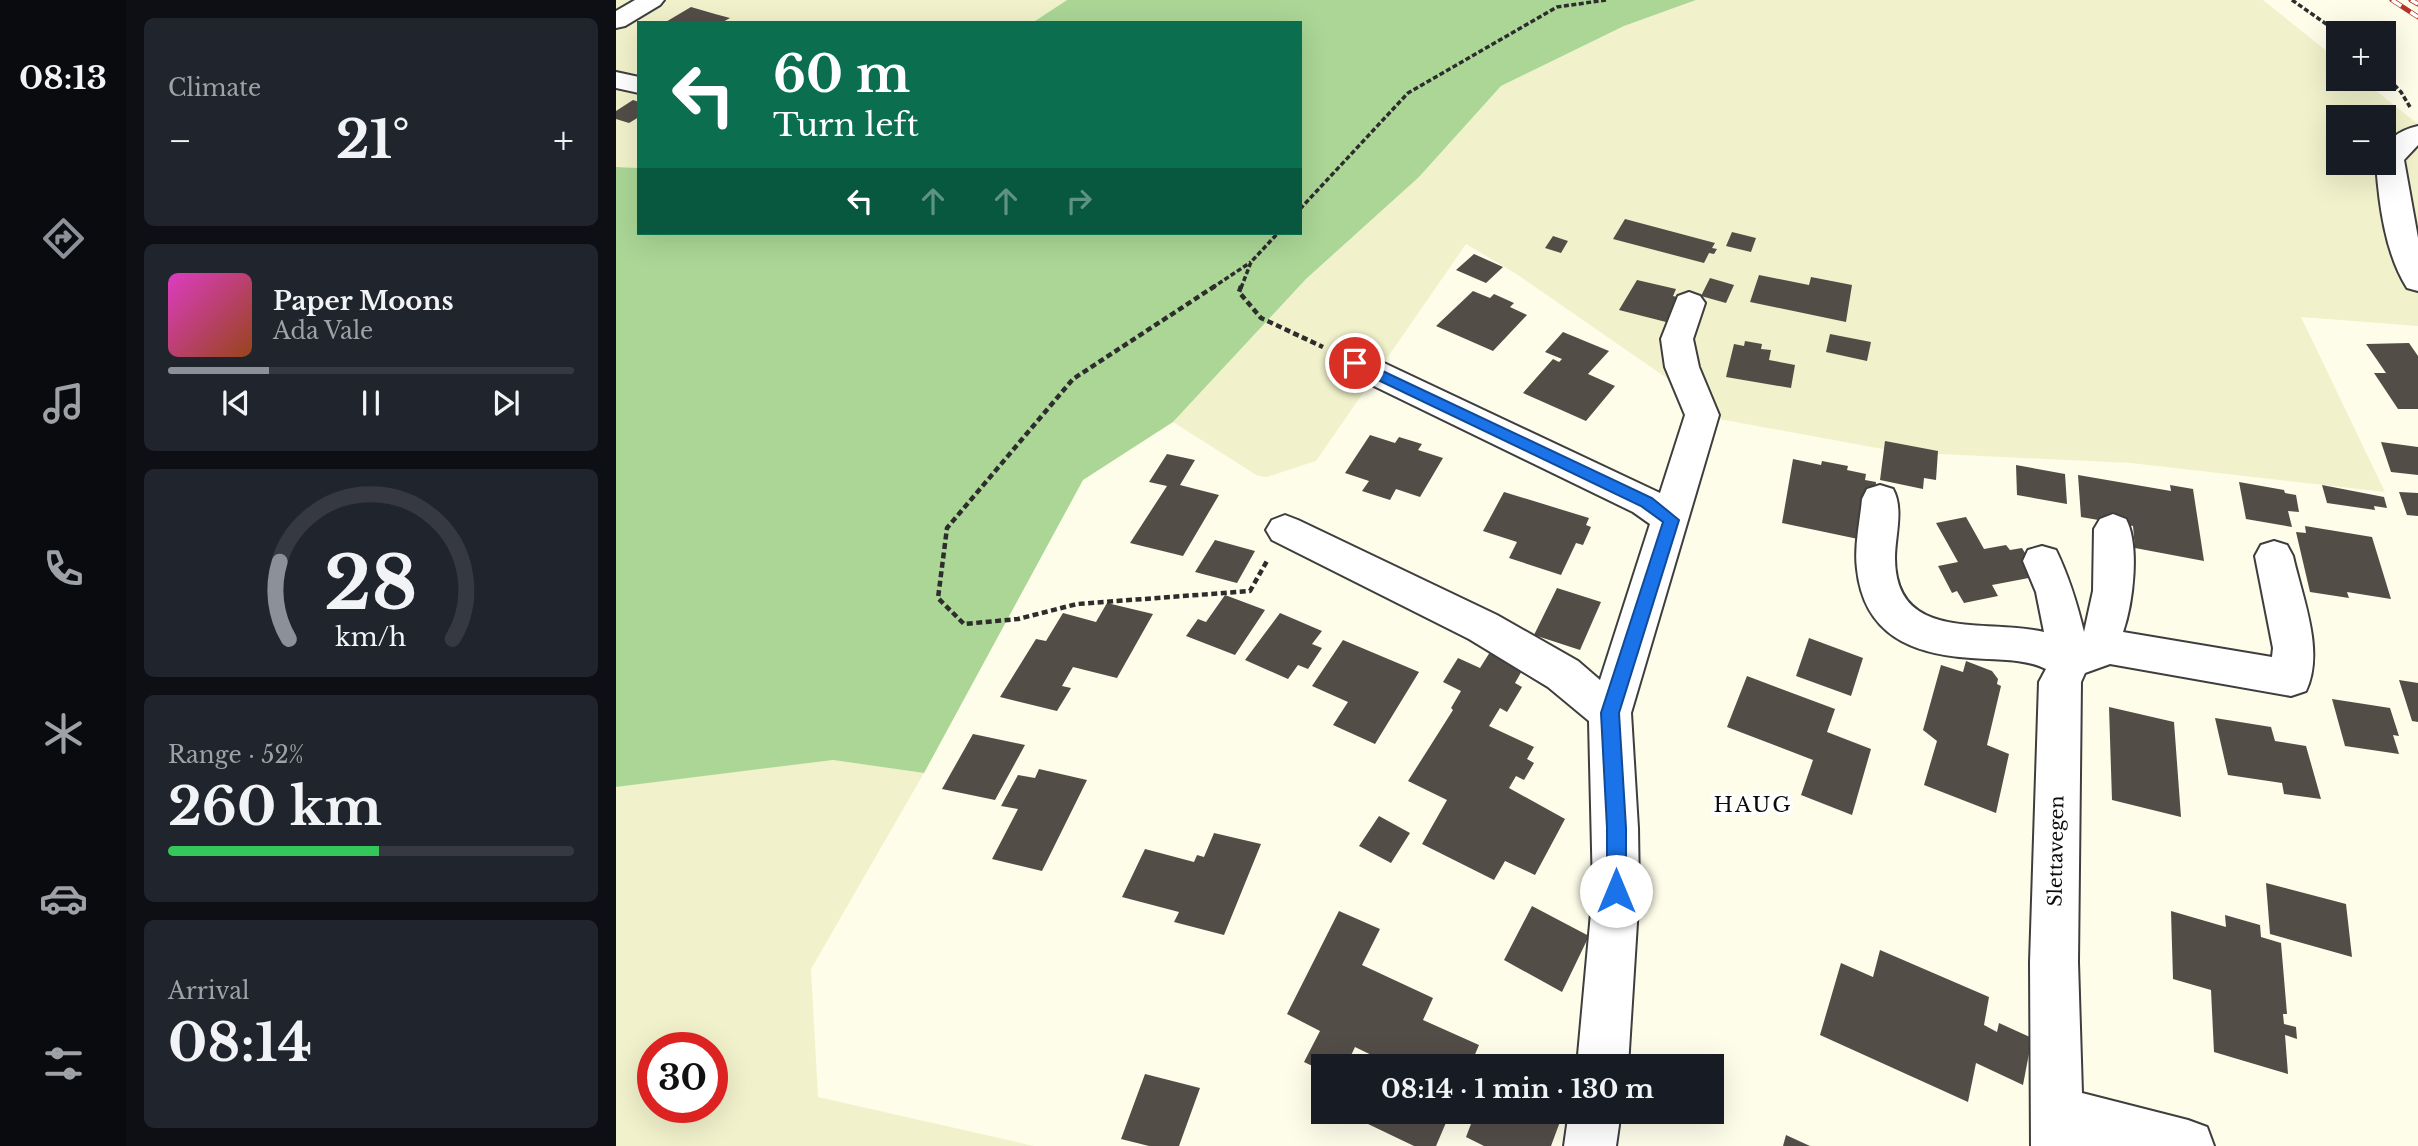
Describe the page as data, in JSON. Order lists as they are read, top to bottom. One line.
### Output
{"streets":{"street":["Slettavegen"]},"districts":["HAUG"],"page":{"tabs":"08:13","tile":["Climate",["Range · 52%","260 km"],["Arrival","08:14"]],"map_buttons":["+","−"],"turn":["60 m","Turn left"],"heat":["−","21°","+"],"song":["Paper Moons","Ada Vale"],"limit":"30","trip":"08:14 · 1 min · 130 m","gauge":["28","km/h"]}}
